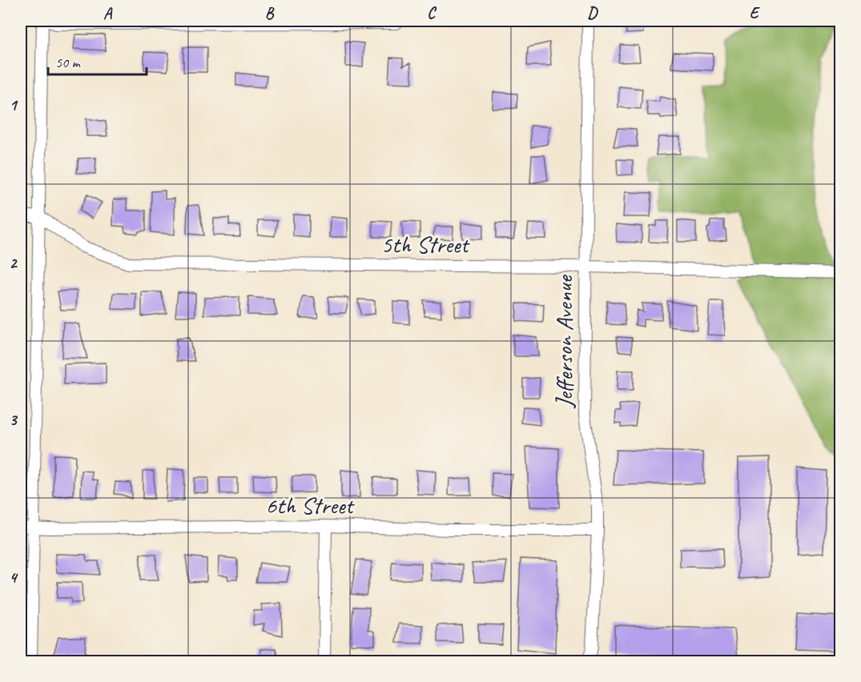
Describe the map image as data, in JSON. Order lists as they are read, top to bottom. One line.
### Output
{"streets":{"street":["5th Street","Jefferson Avenue","6th Street"]},"crossings":[["5th Street","Jefferson Avenue"],["Jefferson Avenue","6th Street"]],"scale_bar":"50 m","grid":{"columns":["A","B","C","D","E"],"rows":["1","2","3","4"]}}
